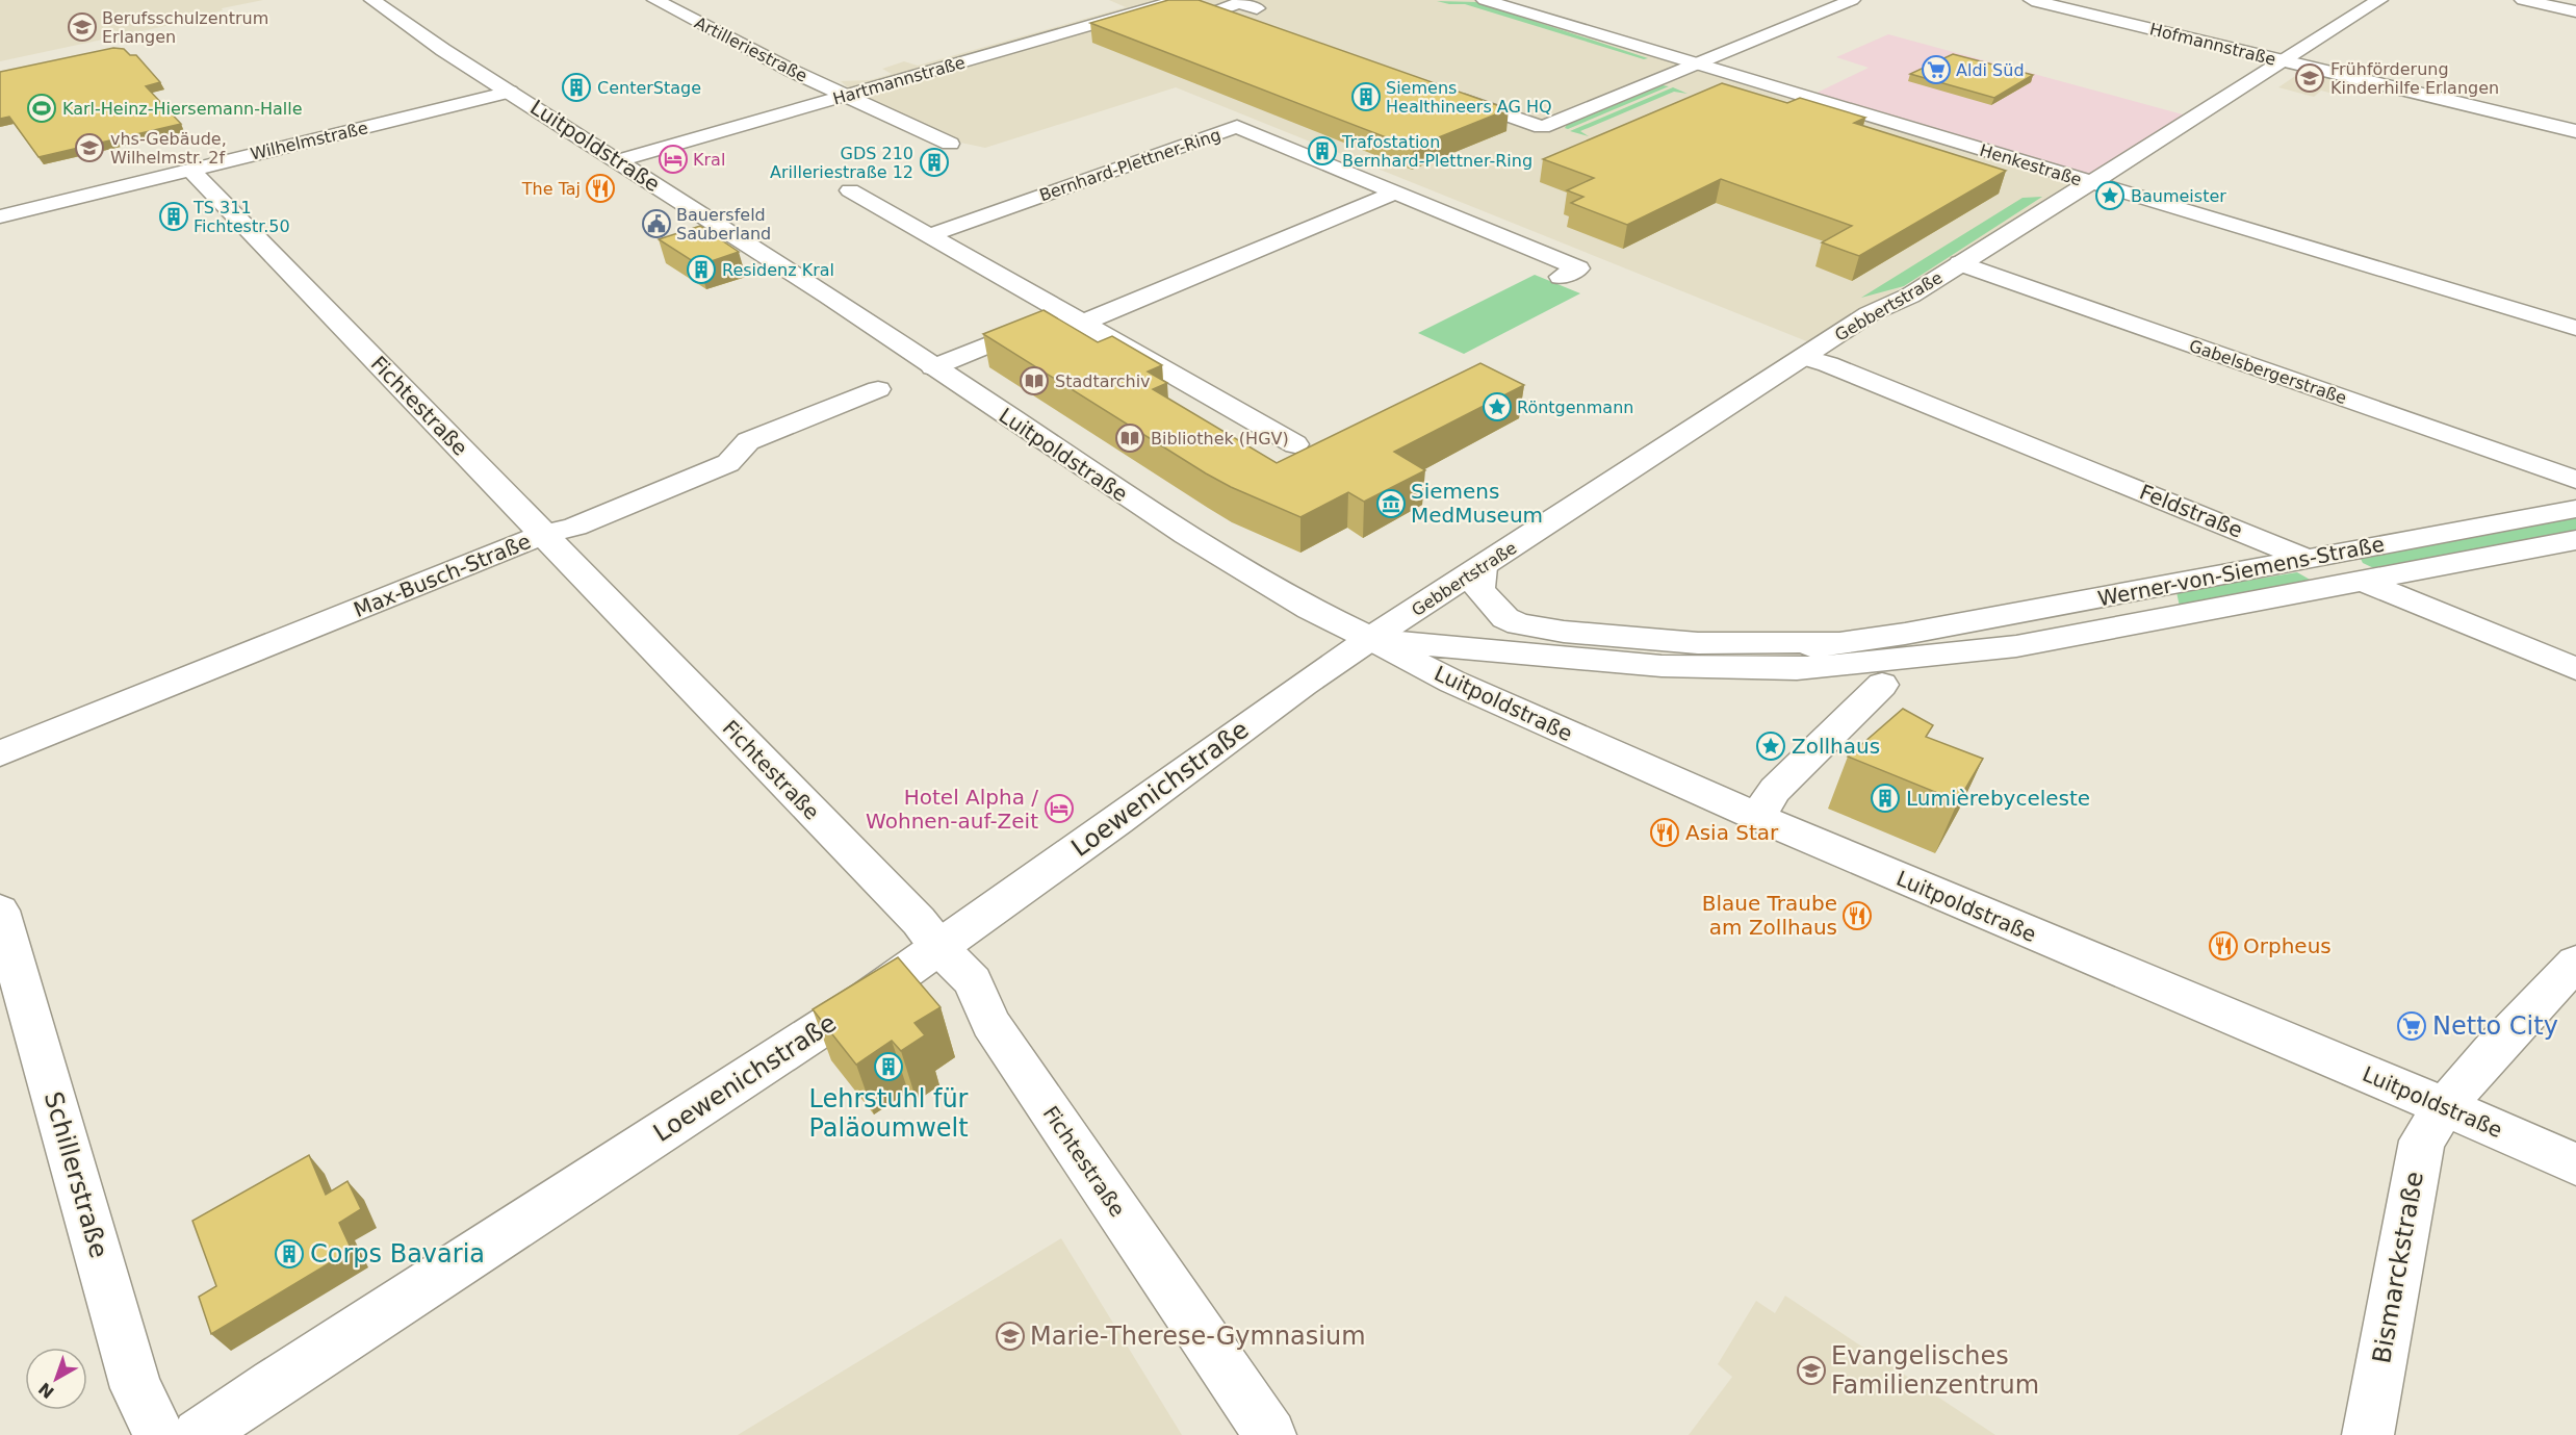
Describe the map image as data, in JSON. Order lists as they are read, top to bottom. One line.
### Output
{"streets":{"street":["Hofmannstraße","Artilleriestraße","Hartmannstraße","Wilhelmstraße","Luitpoldstraße","Bernhard-Plettner-Ring","Henkestraße","Gebbertstraße","Gabelsbergerstraße","Fichtestraße","Feldstraße","Werner-von-Siemens-Straße","Max-Busch-Straße","Loewenichstraße","Schillerstraße","Bismarckstraße"]},"crossings":[["Hofmannstraße","Gebbertstraße"],["Artilleriestraße","Hartmannstraße"],["Hartmannstraße","Luitpoldstraße"],["Wilhelmstraße","Luitpoldstraße"],["Wilhelmstraße","Fichtestraße"],["Luitpoldstraße","Gebbertstraße"],["Luitpoldstraße","Werner-von-Siemens-Straße"],["Luitpoldstraße","Loewenichstraße"],["Luitpoldstraße","Bismarckstraße"],["Henkestraße","Gebbertstraße"],["Gebbertstraße","Gabelsbergerstraße"],["Gebbertstraße","Feldstraße"],["Gebbertstraße","Werner-von-Siemens-Straße"],["Gebbertstraße","Loewenichstraße"],["Fichtestraße","Max-Busch-Straße"],["Fichtestraße","Loewenichstraße"],["Feldstraße","Werner-von-Siemens-Straße"],["Werner-von-Siemens-Straße","Loewenichstraße"]],"places":{"school or university":["Berufsschulzentrum Erlangen","Frühförderung Kinderhilfe Erlangen","vhs-Gebäude, Wilhelmstr. 2f","Marie-Therese-Gymnasium","Evangelisches Familienzentrum"],"supermarket":["Aldi Süd","Netto City"],"building":["CenterStage","Siemens Healthineers AG HQ","Trafostation Bernhard-Plettner-Ring","GDS 210 Arilleriestraße 12","TS 311 Fichtestr.50","Residenz Kral","Lumièrebyceleste","Lehrstuhl für Paläoumwelt","Corps Bavaria"],"sports":["Karl-Heinz-Hiersemann-Halle"],"hotel":["Kral","Hotel Alpha / Wohnen-auf-Zeit"],"restaurant":["The Taj","Asia Star","Blaue Traube am Zollhaus","Orpheus"],"place":["Baumeister","Röntgenmann","Zollhaus"],"public building":["Bauersfeld Sauberland"],"library":["Stadtarchiv","Bibliothek (HGV)"],"museum":["Siemens MedMuseum"]},"north":"bottom left"}
